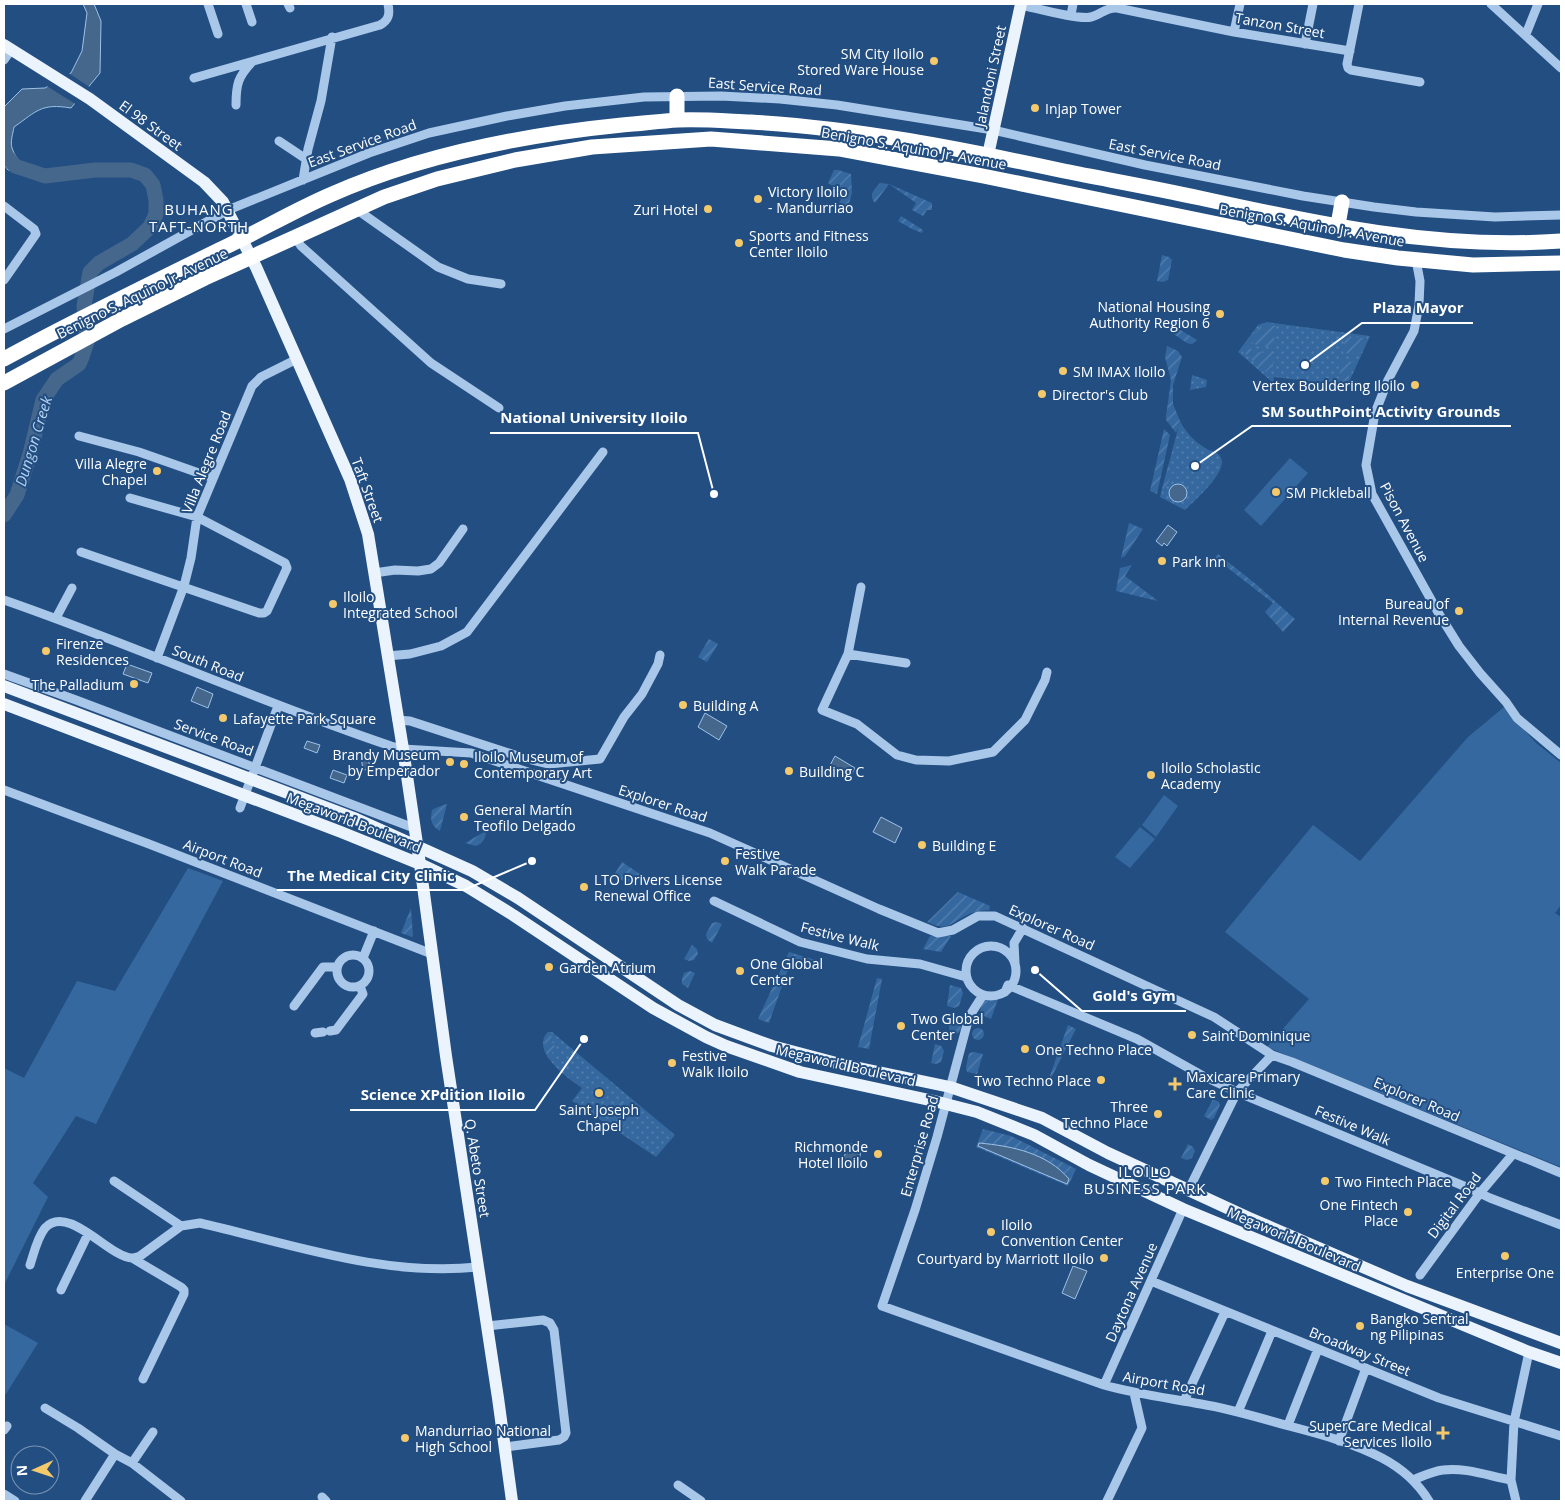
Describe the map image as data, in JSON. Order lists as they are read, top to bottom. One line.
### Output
{"streets":{"highway":["Benigno S. Aquino Jr. Avenue"],"main road":["Jalandoni Street","El 98 Street","Taft Street","Megaworld Boulevard","Q. Abeto Street"],"street":["Tanzon Street","East Service Road","Villa Alegre Road","Pison Avenue","South Road","Service Road","Explorer Road","Airport Road","Festive Walk","Enterprise Road","Digital Road","Daytona Avenue","Broadway Street"]},"crossings":[["Jalandoni Street","East Service Road"],["Jalandoni Street","Benigno S. Aquino Jr. Avenue"],["East Service Road","El 98 Street"],["El 98 Street","Benigno S. Aquino Jr. Avenue"],["El 98 Street","Taft Street"],["Benigno S. Aquino Jr. Avenue","Taft Street"],["Benigno S. Aquino Jr. Avenue","Pison Avenue"],["Villa Alegre Road","Taft Street"],["Villa Alegre Road","South Road"],["Taft Street","South Road"],["Taft Street","Explorer Road"],["Taft Street","Q. Abeto Street"],["South Road","Explorer Road"],["South Road","Q. Abeto Street"],["Service Road","Megaworld Boulevard"],["Service Road","Q. Abeto Street"],["Explorer Road","Q. Abeto Street"],["Explorer Road","Digital Road"],["Megaworld Boulevard","Enterprise Road"],["Megaworld Boulevard","Q. Abeto Street"],["Megaworld Boulevard","Daytona Avenue"],["Airport Road","Enterprise Road"],["Airport Road","Q. Abeto Street"],["Airport Road","Daytona Avenue"],["Festive Walk","Digital Road"],["Daytona Avenue","Broadway Street"]],"districts":["BUHANG TAFT-NORTH","ILOILO BUSINESS PARK"],"water":["Dungon Creek"],"places":{"other":["SM City Iloilo Stored Ware House","Injap Tower","Victory Iloilo - Mandurriao","Zuri Hotel","Sports and Fitness Center Iloilo","National Housing Authority Region 6","Plaza Mayor","SM IMAX Iloilo","Vertex Bouldering Iloilo","Director's Club","SM SouthPoint Activity Grounds","Villa Alegre Chapel","SM Pickleball","National University Iloilo","Park Inn","Iloilo Integrated School","Bureau of Internal Revenue","Firenze Residences","The Palladium","Building A","Lafayette Park Square","Brandy Museum by Emperador","Iloilo Museum of Contemporary Art","Building C","Iloilo Scholastic Academy","General Martín Teofilo Delgado","Building E","The Medical City Clinic","Festive Walk Parade","LTO Drivers License Renewal Office","Garden Atrium","Gold's Gym","One Global Center","Two Global Center","Saint Dominique","Science XPdition Iloilo","One Techno Place","Festive Walk Iloilo","Two Techno Place","Saint Joseph Chapel","Three Techno Place","Richmonde Hotel Iloilo","Two Fintech Place","One Fintech Place","Iloilo Convention Center","Enterprise One","Courtyard by Marriott Iloilo","Bangko Sentral ng Pilipinas","Mandurriao National High School"],"health":["Maxicare Primary Care Clinic","SuperCare Medical Services Iloilo"]},"north":"left"}
